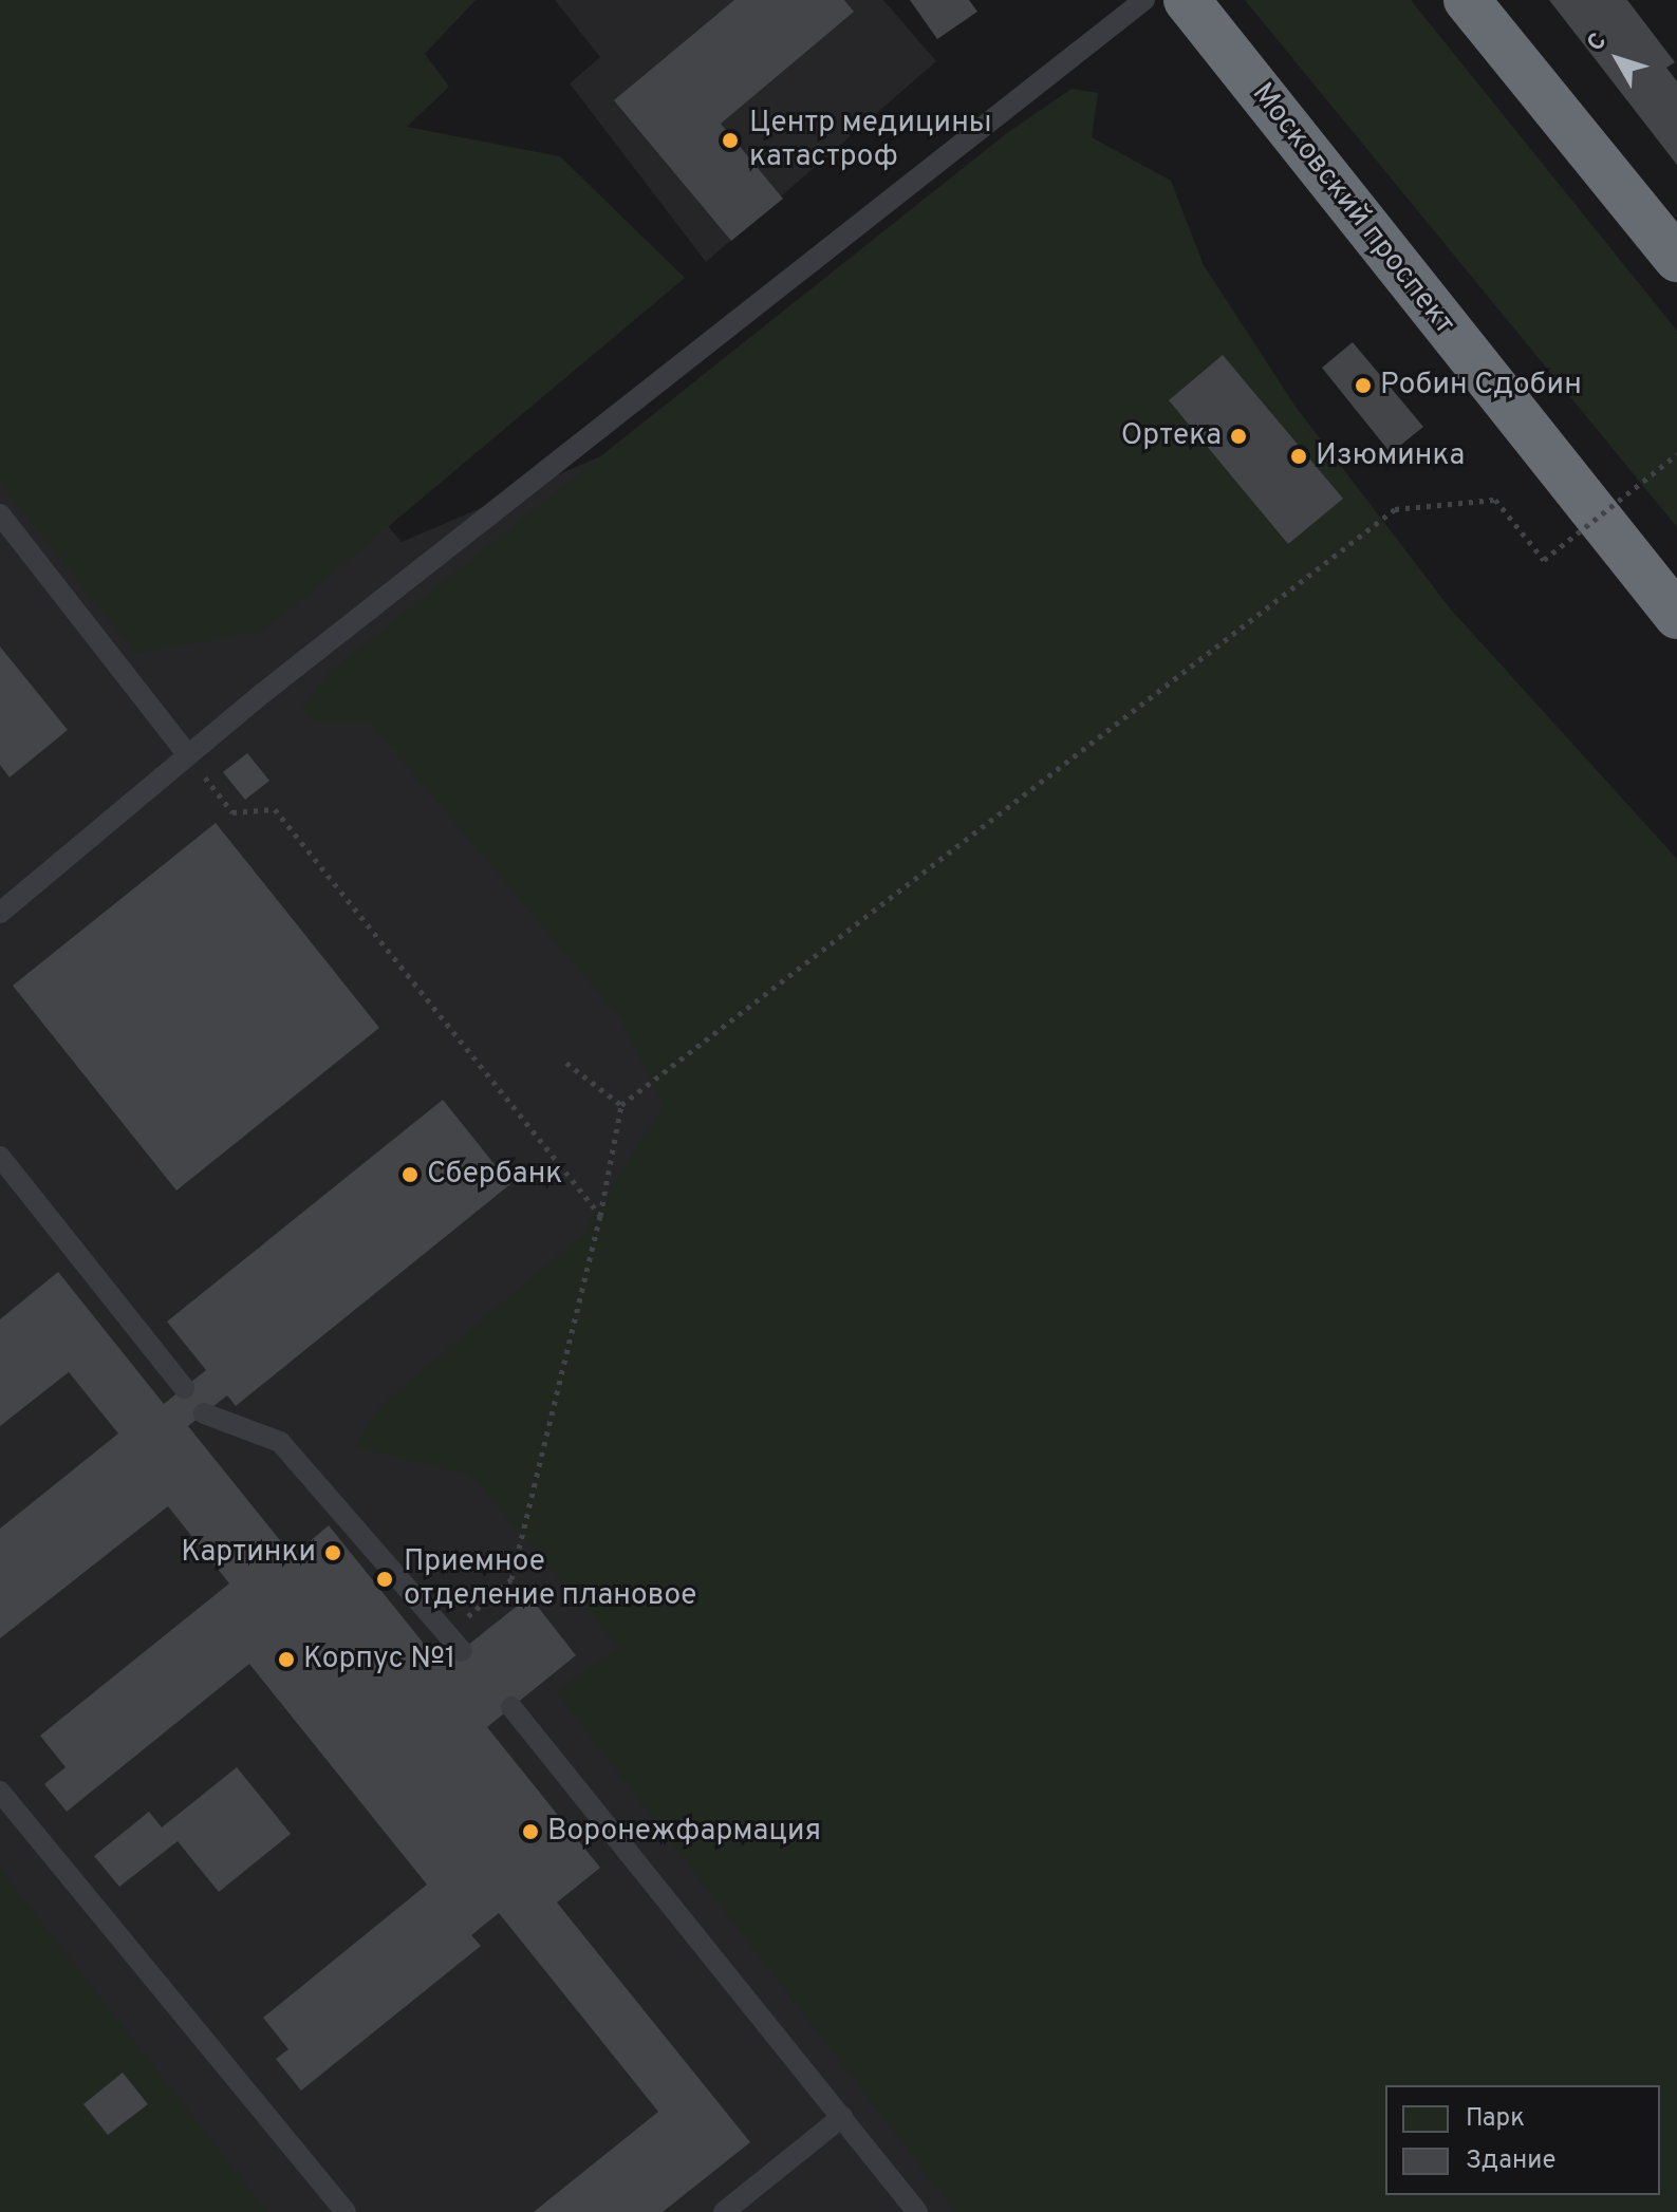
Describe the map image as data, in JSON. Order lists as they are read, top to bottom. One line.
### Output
{"streets":{"highway":["Московский проспект"]},"places":["Центр медицины катастроф","Робин Сдобин","Ортека","Изюминка","Сбербанк","Картинки","Приемное отделение плановое","Корпус №1","Воронежфармация"],"legend":["Парк","Здание"],"north":"top left"}
